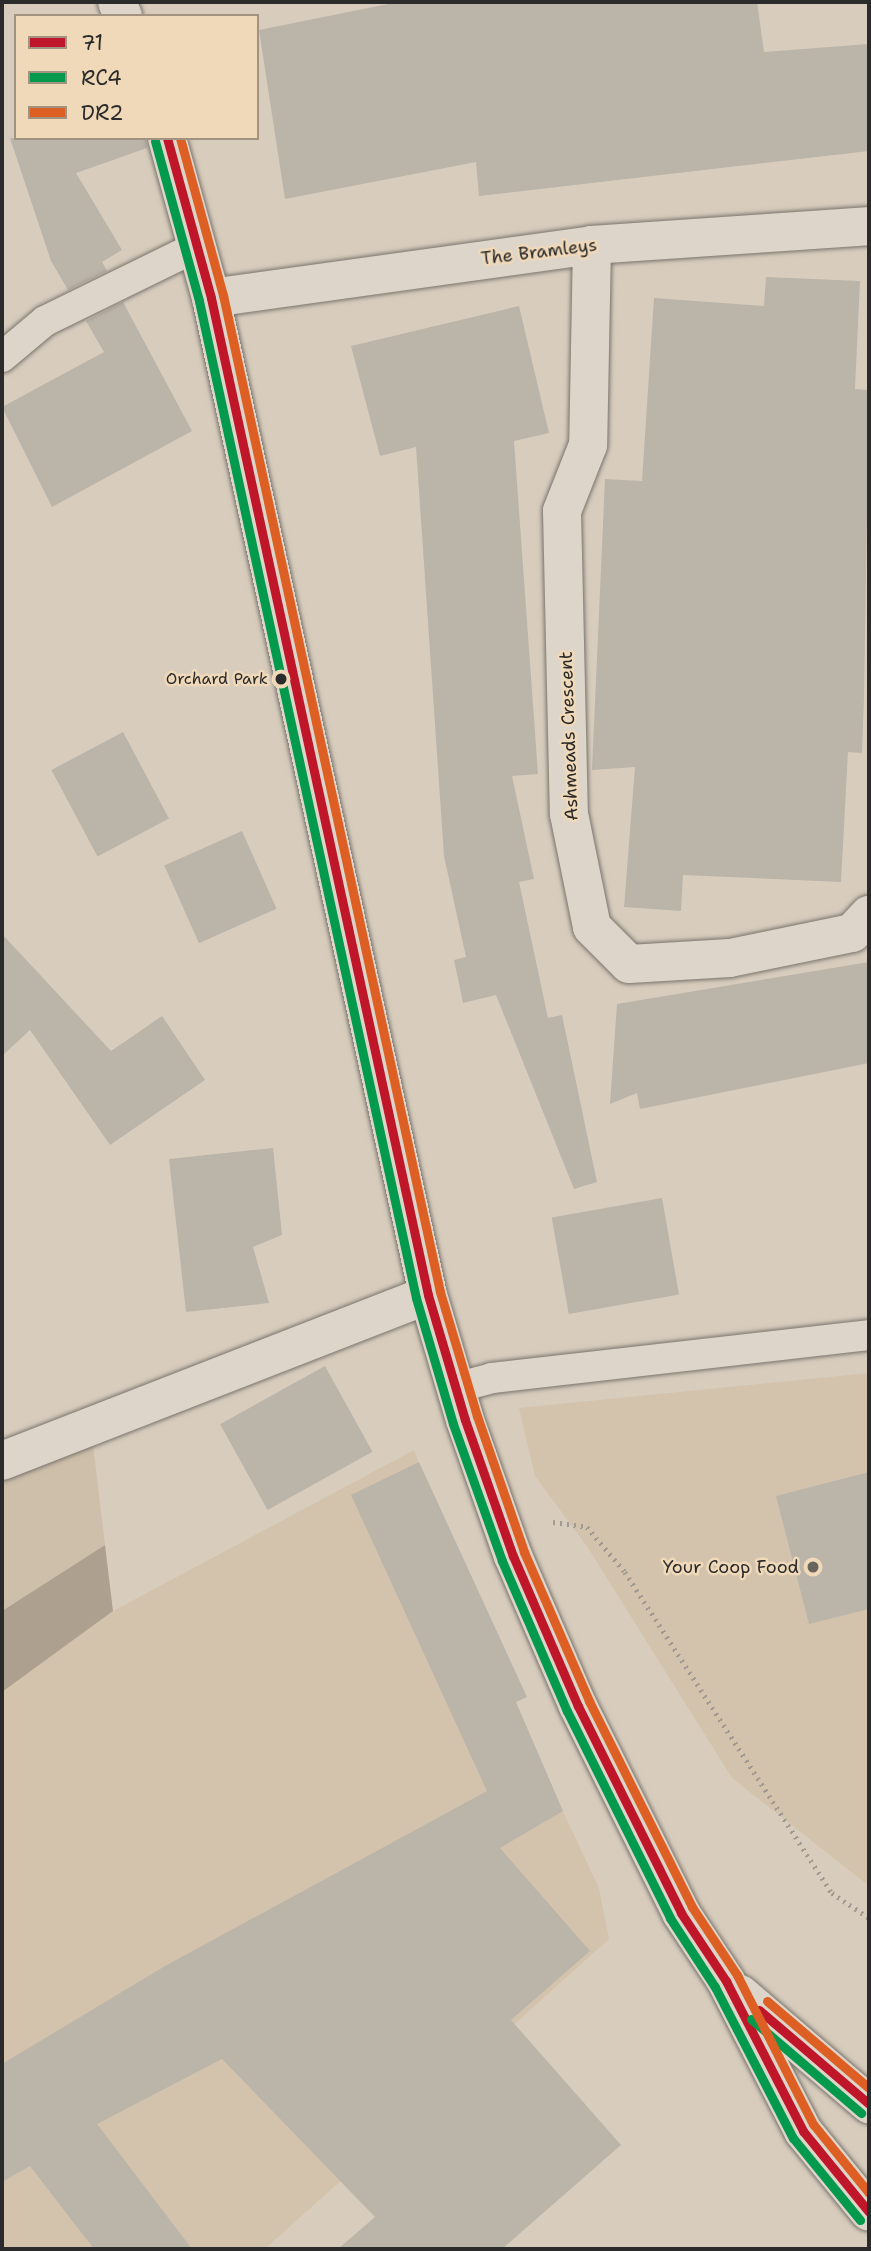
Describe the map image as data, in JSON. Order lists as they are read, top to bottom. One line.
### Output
{"streets":{"main road":["The Bramleys","Ashmeads Crescent"]},"crossings":[["The Bramleys","Ashmeads Crescent"]],"places":["Orchard Park","Your Coop Food"],"lines":["transit line 71","transit line DR2","transit line RC4"],"legend":["71","RC4","DR2"]}
